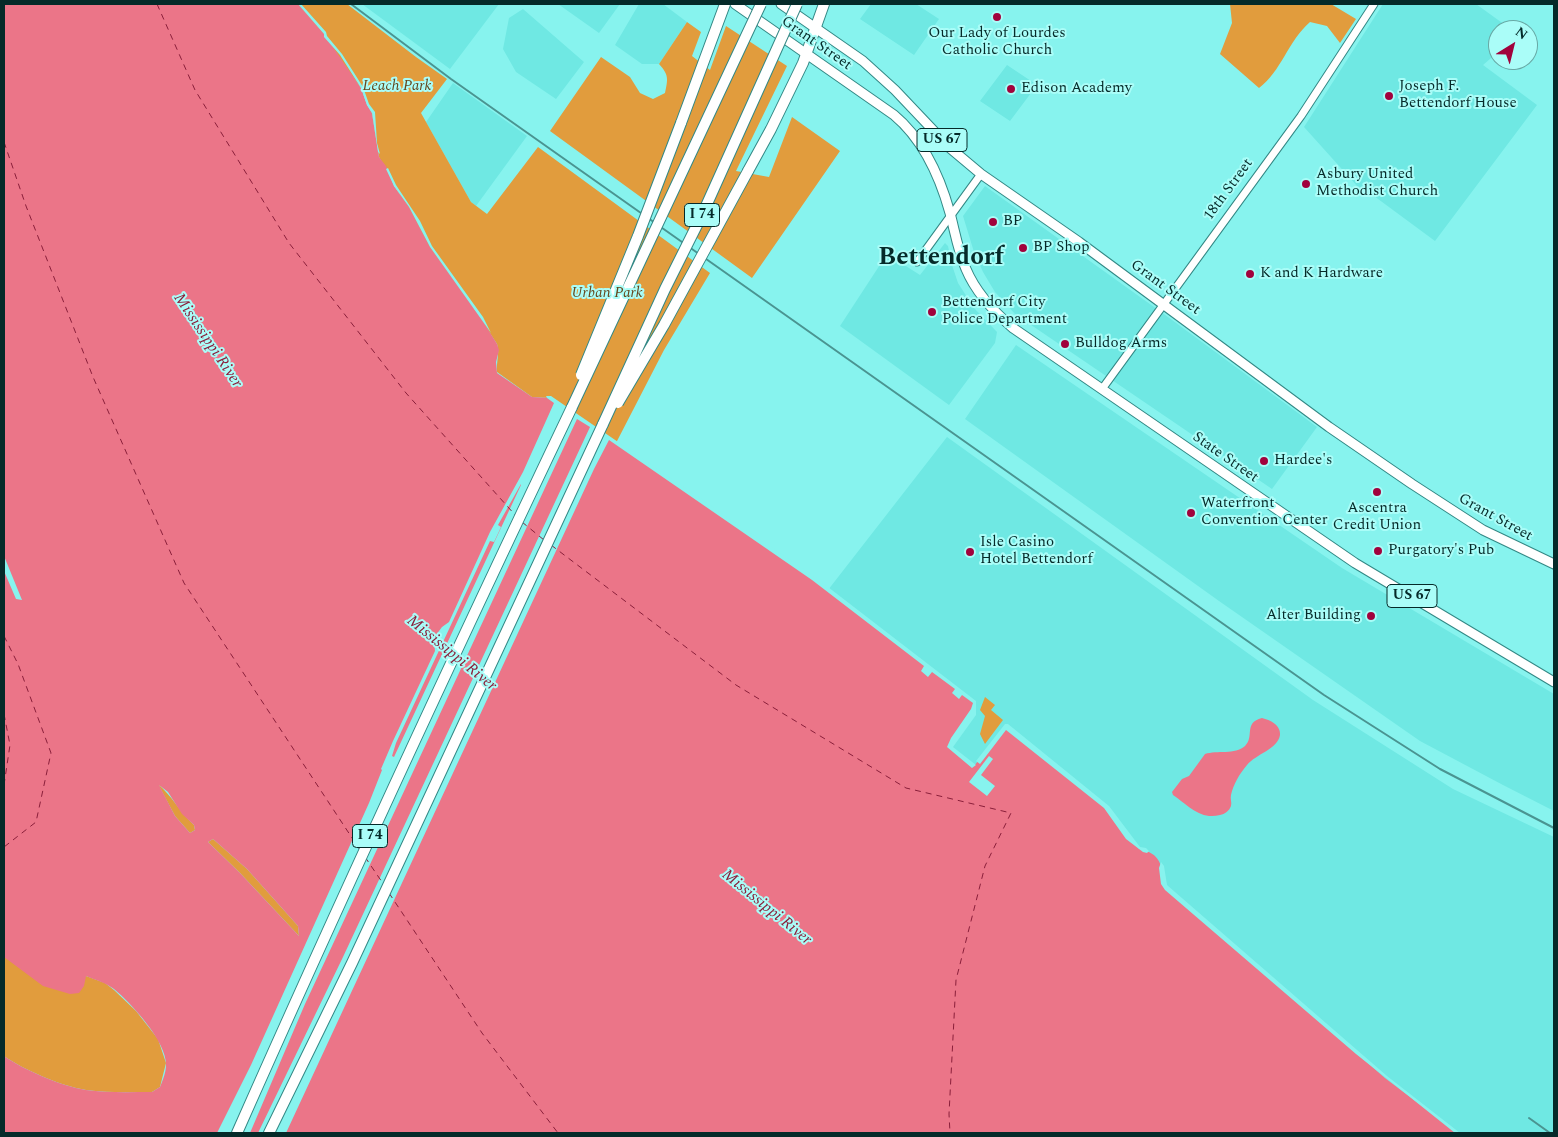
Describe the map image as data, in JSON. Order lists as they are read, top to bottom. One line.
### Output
{"streets":{"highway":["I 74"],"main road":["Grant Street","US 67","State Street"],"street":["18th Street"]},"crossings":[["Grant Street","18th Street"],["Grant Street","State Street"],["18th Street","State Street"]],"districts":["Bettendorf"],"water":["Mississippi River"],"parks":["Leach Park","Urban Park"],"places":["Our Lady of Lourdes Catholic Church","Edison Academy","Joseph F. Bettendorf House","Asbury United Methodist Church","BP","BP Shop","K and K Hardware","Bettendorf City Police Department","Bulldog Arms","Hardee's","Ascentra Credit Union","Waterfront Convention Center","Purgatory's Pub","Isle Casino Hotel Bettendorf","Alter Building"],"north":"top right"}
